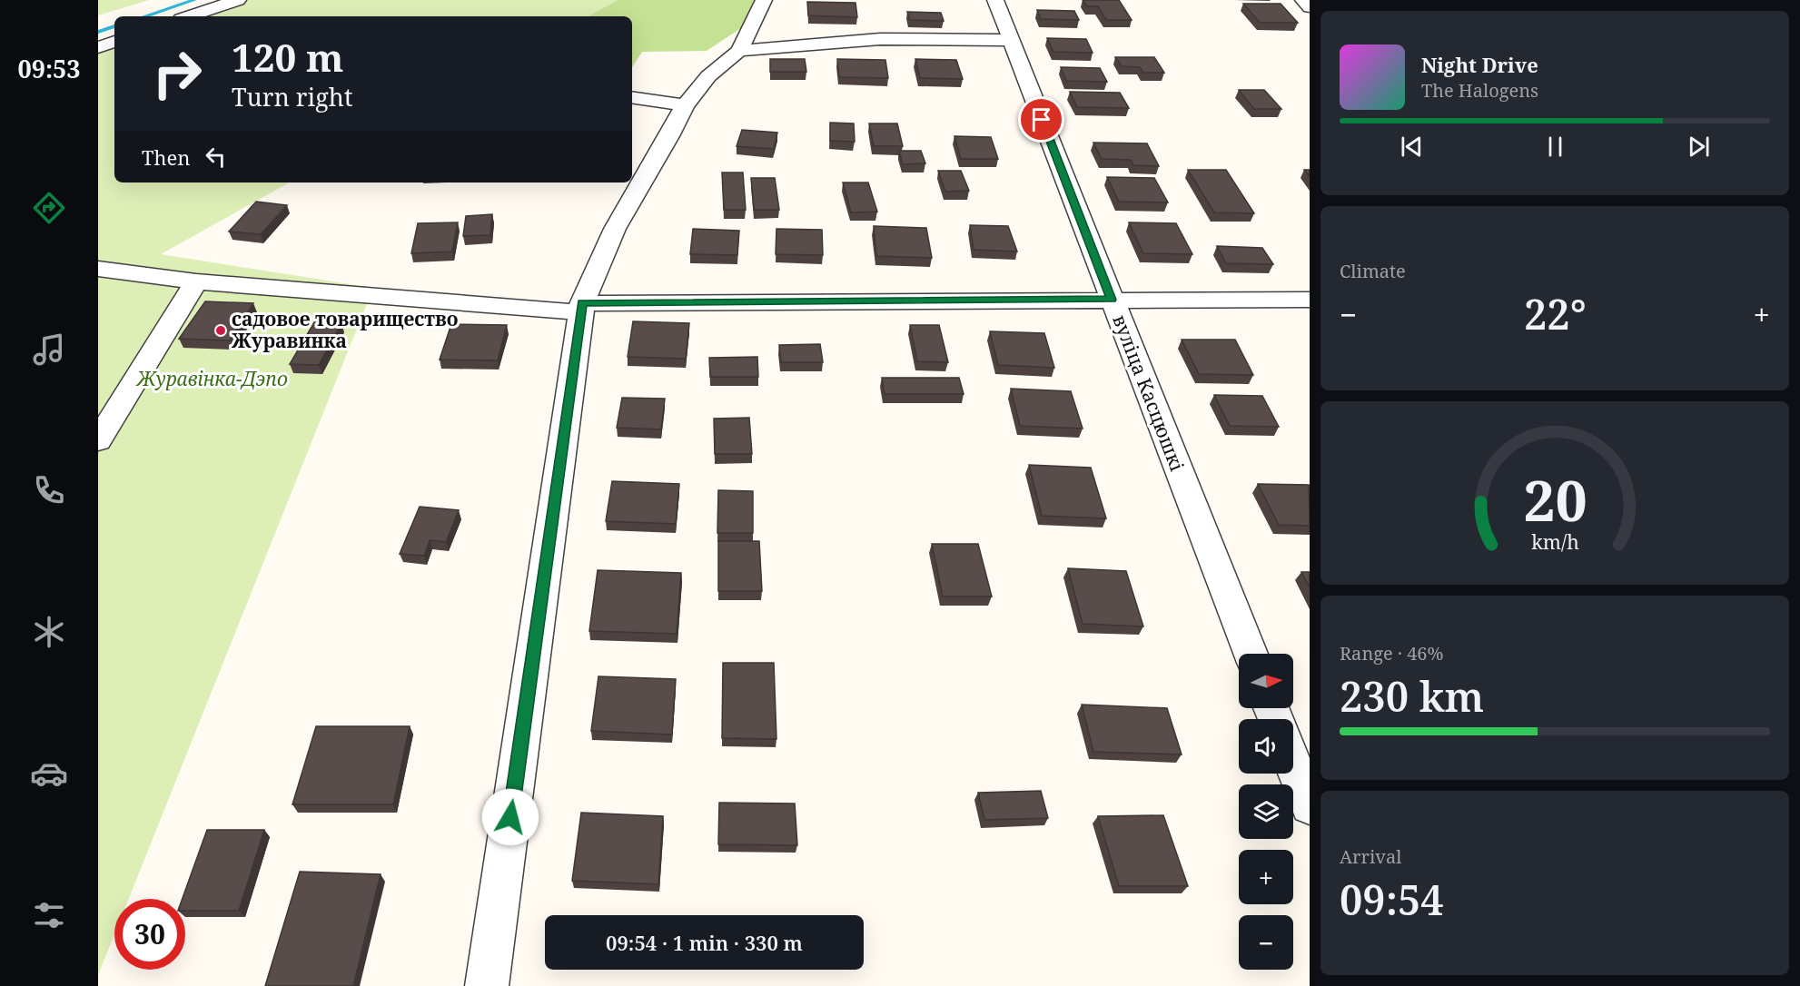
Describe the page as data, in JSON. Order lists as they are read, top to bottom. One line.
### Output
{"streets":{"street":["вуліца Касцюшкі"]},"parks":["Журавінка-Дэпо"],"places":["садовое товарищество Журавинка"],"north":"right","page":{"tabs":"09:53","turn":["120 m","Turn right"],"song":["Night Drive","The Halogens"],"then":"Then","tile":["Climate",["Range · 46%","230 km"],["Arrival","09:54"]],"heat":["−","22°","+"],"map_buttons":["+","−"],"limit":"30","trip":"09:54 · 1 min · 330 m","gauge":["20","km/h"]}}
